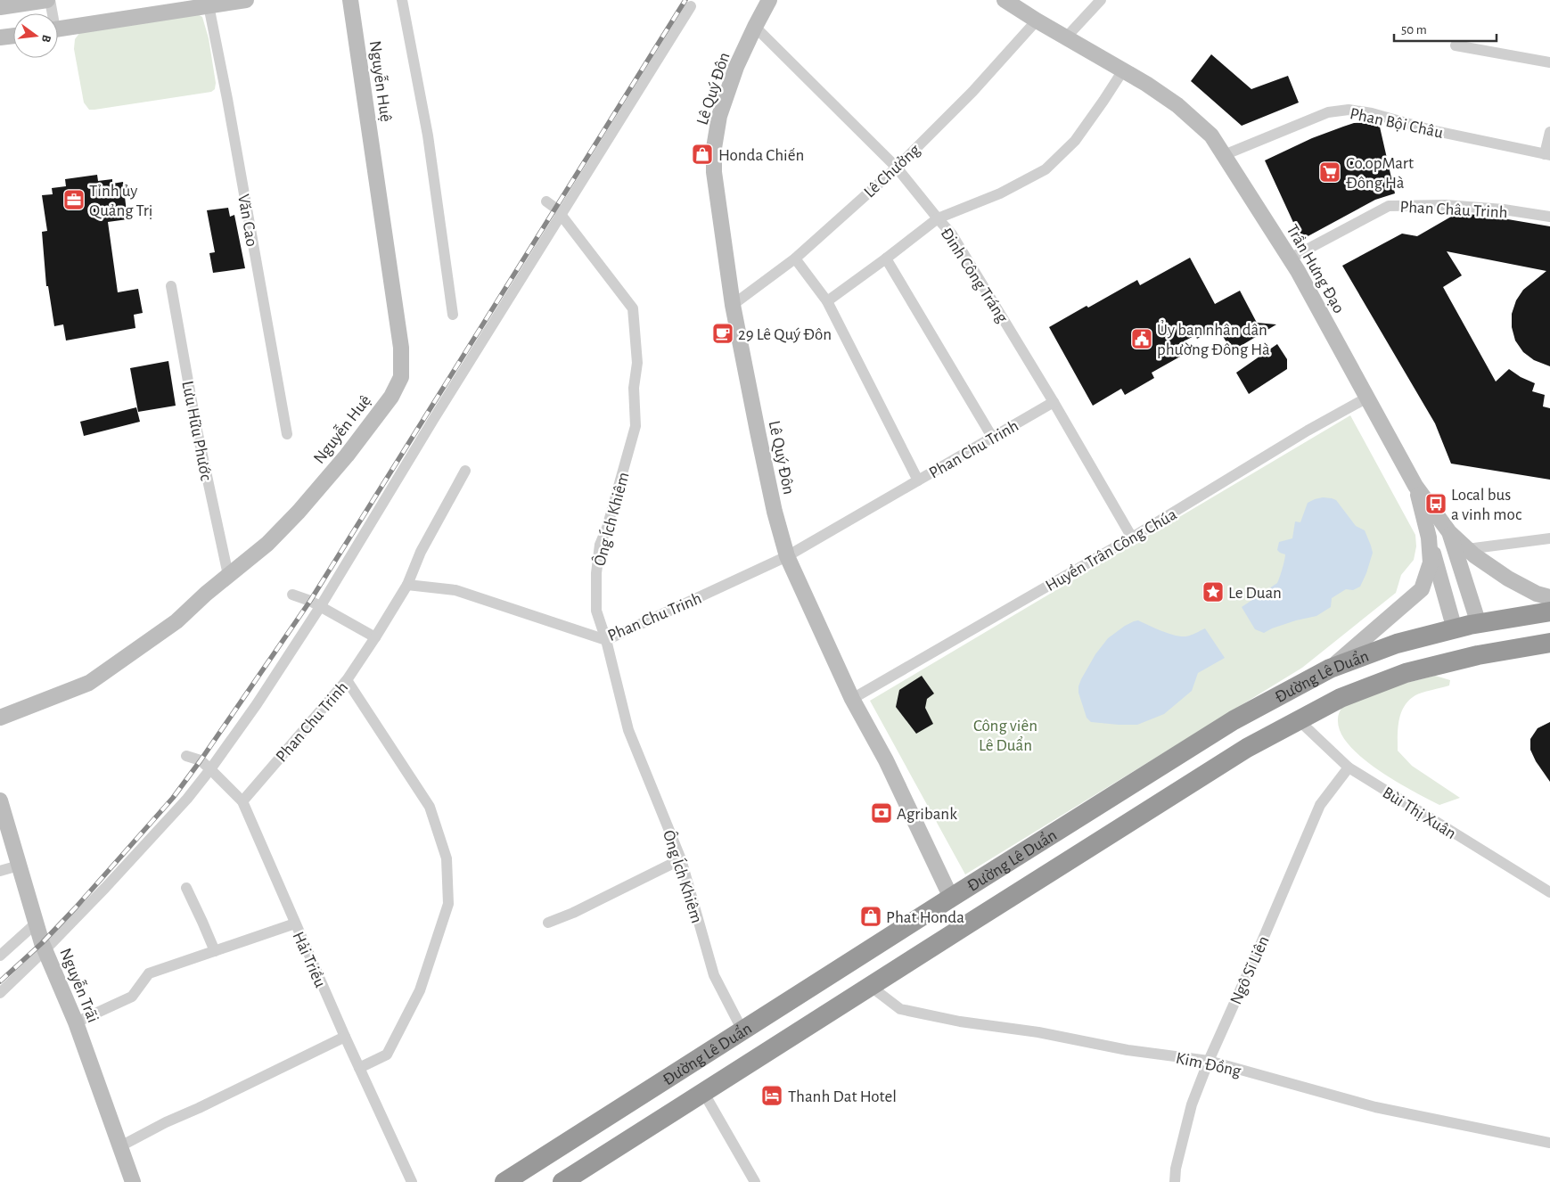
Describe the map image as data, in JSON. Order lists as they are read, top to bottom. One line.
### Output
{"streets":{"highway":["Đường Lê Duẩn"],"street":["Nguyễn Huệ","Lê Quý Đôn","Phan Bội Châu","Lê Chưởng","Phan Châu Trinh","Văn Cao","Trần Hưng Đạo","Đinh Công Tráng","Lưu Hữu Phước","Phan Chu Trinh","Ông Ích Khiêm","Huyền Trân Công Chúa","Bùi Thị Xuân","Hải Triều","Ngô Sĩ Liên","Nguyễn Trãi","Kim Đồng"]},"crossings":[["Nguyễn Huệ","Lưu Hữu Phước"],["Lê Quý Đôn","Lê Chưởng"],["Lê Quý Đôn","Đinh Công Tráng"],["Lê Quý Đôn","Phan Chu Trinh"],["Lê Quý Đôn","Huyền Trân Công Chúa"],["Lê Quý Đôn","Đường Lê Duẩn"],["Phan Bội Châu","Trần Hưng Đạo"],["Lê Chưởng","Trần Hưng Đạo"],["Lê Chưởng","Đinh Công Tráng"],["Phan Châu Trinh","Trần Hưng Đạo"],["Trần Hưng Đạo","Huyền Trân Công Chúa"],["Đinh Công Tráng","Phan Chu Trinh"],["Đinh Công Tráng","Huyền Trân Công Chúa"],["Phan Chu Trinh","Ông Ích Khiêm"],["Phan Chu Trinh","Hải Triều"],["Ông Ích Khiêm","Đường Lê Duẩn"],["Đường Lê Duẩn","Bùi Thị Xuân"],["Đường Lê Duẩn","Kim Đồng"],["Bùi Thị Xuân","Ngô Sĩ Liên"],["Ngô Sĩ Liên","Kim Đồng"]],"parks":["Công viên Lê Duẩn"],"places":{"shop":["Honda Chiến","Phat Honda"],"supermarket":["Co.opMart Đông Hà"],"office":["Tỉnh ủy Quảng Trị"],"cafe":["29 Lê Quý Đôn"],"public building":["Ủy ban nhân dân phường Đông Hà"],"bus stop":["Local bus a vinh moc"],"place":["Le Duan"],"bank":["Agribank"],"hotel":["Thanh Dat Hotel"]},"scale_bar":"50 m","north":"right"}
